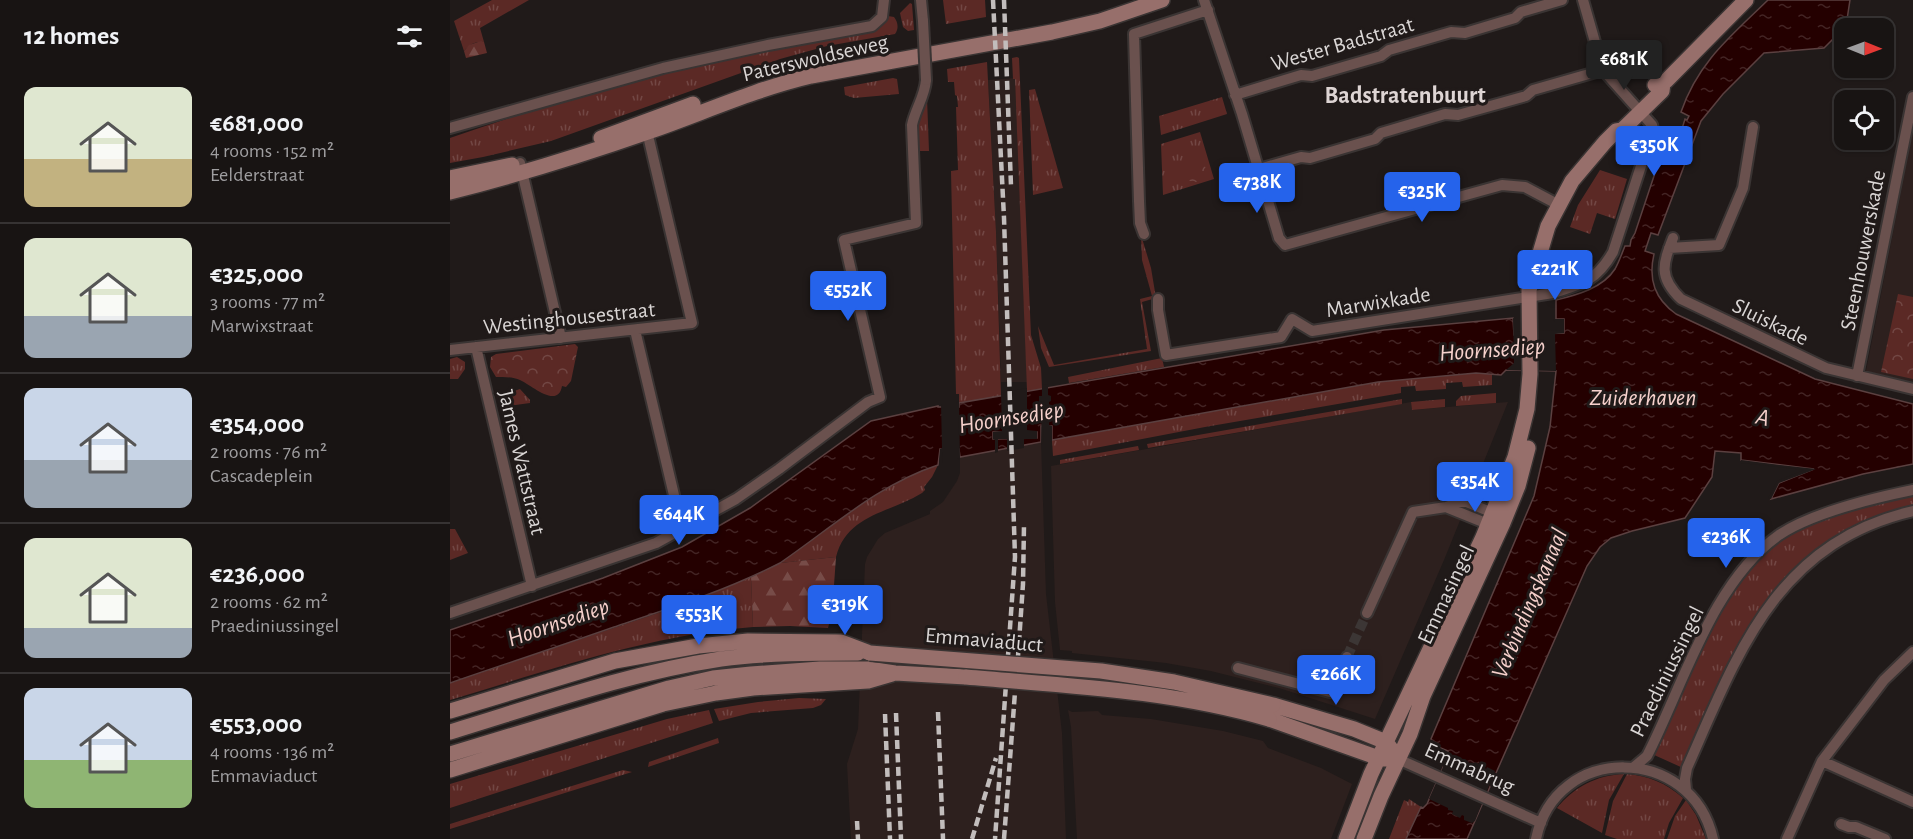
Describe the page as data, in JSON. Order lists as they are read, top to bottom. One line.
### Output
{"streets":{"main road":["Paterswoldseweg","Emmasingel","Emmaviaduct","Emmabrug"],"street":["Wester Badstraat","Steenhouwerskade","Marwixkade","Westinghousestraat","Sluiskade","James Wattstraat","Praediniussingel"]},"crossings":[["Paterswoldseweg","Westinghousestraat"],["Steenhouwerskade","Sluiskade"],["Marwixkade","Emmasingel"],["Westinghousestraat","James Wattstraat"],["Emmasingel","Emmaviaduct"],["Emmasingel","Emmabrug"],["Emmaviaduct","Emmabrug"]],"districts":["Badstratenbuurt"],"water":["Hoornsediep","Zuiderhaven","A","Verbindingskanaal"],"north":"right","page":{"heading":"12 homes","price":["€681K","€350K","€738K","€325K","€221K","€552K","€354K","€644K","€236K","€319K","€553K","€266K"],"list":[{"name":"€681,000","note":"4 rooms · 152 m² · Eelderstraat"},{"name":"€325,000","note":"3 rooms · 77 m² · Marwixstraat"},{"name":"€354,000","note":"2 rooms · 76 m² · Cascadeplein"},{"name":"€236,000","note":"2 rooms · 62 m² · Praediniussingel"},{"name":"€553,000","note":"4 rooms · 136 m² · Emmaviaduct"}]}}
